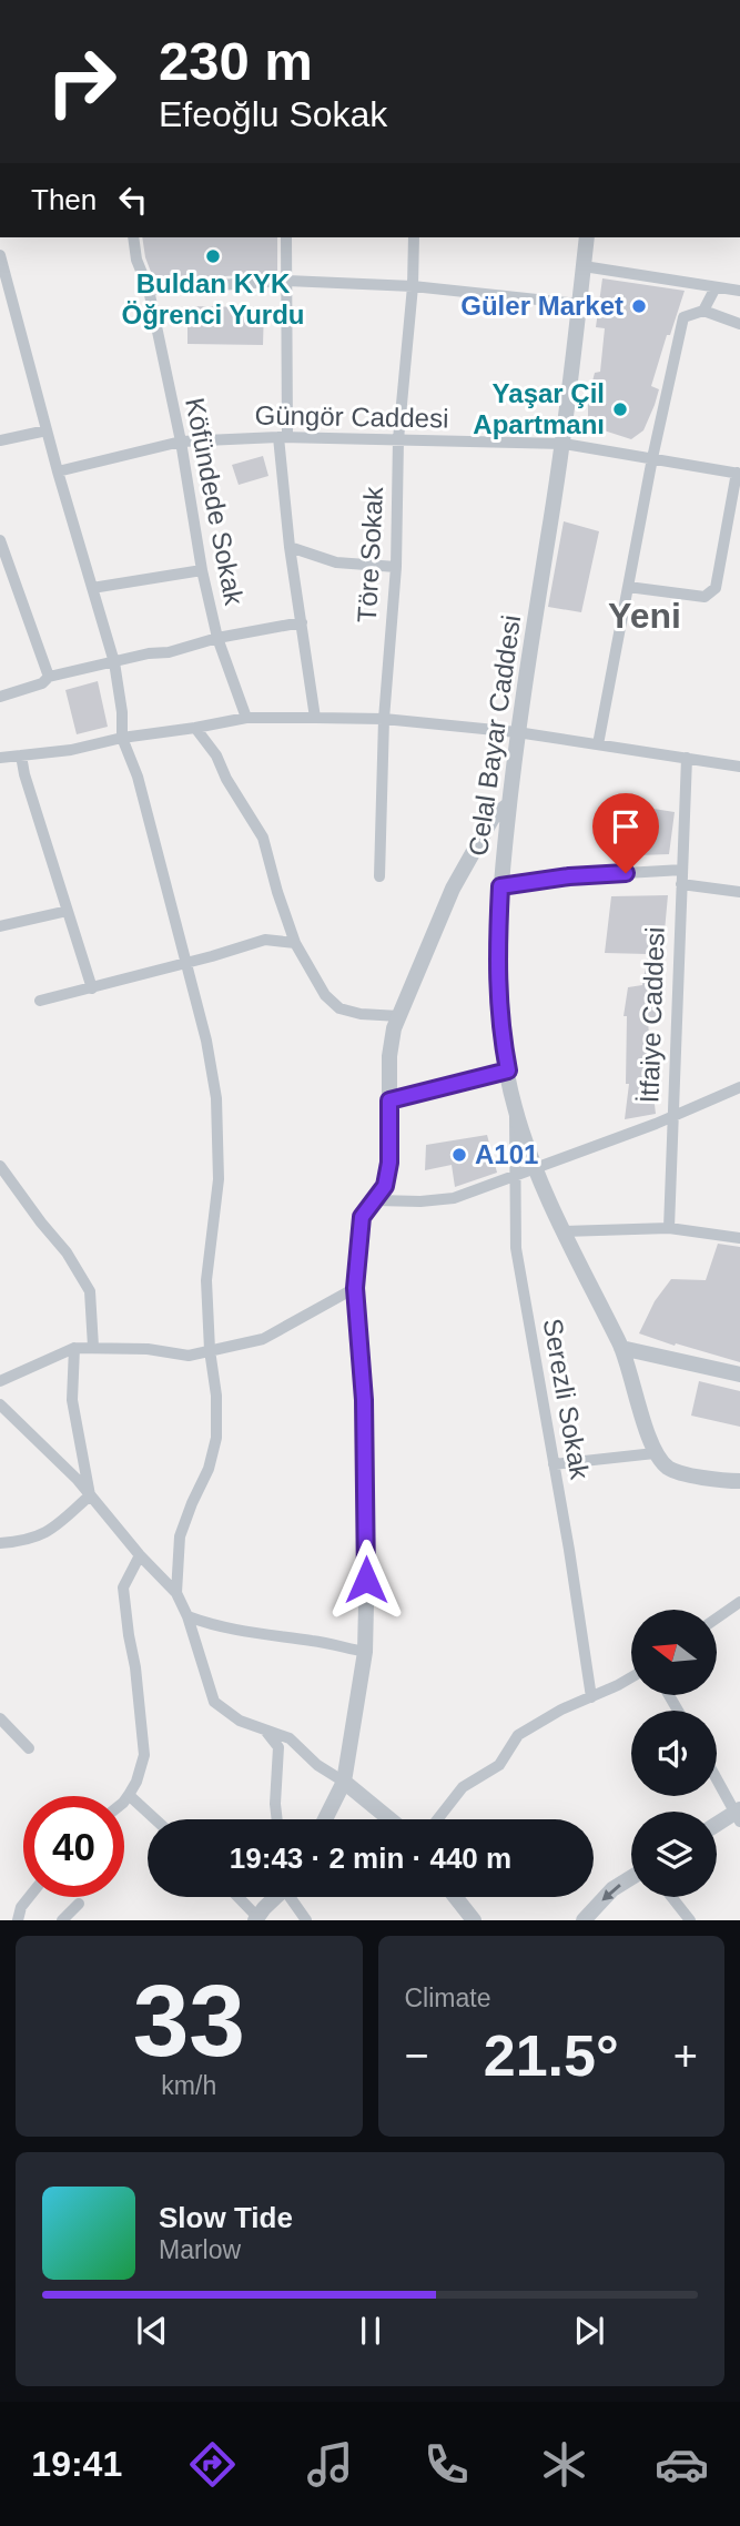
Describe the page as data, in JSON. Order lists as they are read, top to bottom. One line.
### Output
{"streets":{"street":["Güngör Caddesi","Köfündede Sokak","Töre Sokak","Celal Bayar Caddesi","İtfaiye Caddesi","Serezli Sokak"]},"crossings":[["Güngör Caddesi","Köfündede Sokak"],["Güngör Caddesi","Töre Sokak"],["Güngör Caddesi","Celal Bayar Caddesi"],["Celal Bayar Caddesi","Serezli Sokak"]],"districts":["Yeni"],"places":["Buldan KYK Öğrenci Yurdu","Güler Market","Yaşar Çil Apartmanı","A101"],"north":"left","page":{"turn":["230 m","Efeoğlu Sokak"],"then":"Then","limit":"40","trip":"19:43 · 2 min · 440 m","tile":[["33","km/h"],"Climate"],"heat":["−","21.5°","+"],"song":["Slow Tide","Marlow"],"tabs":"19:41"}}
